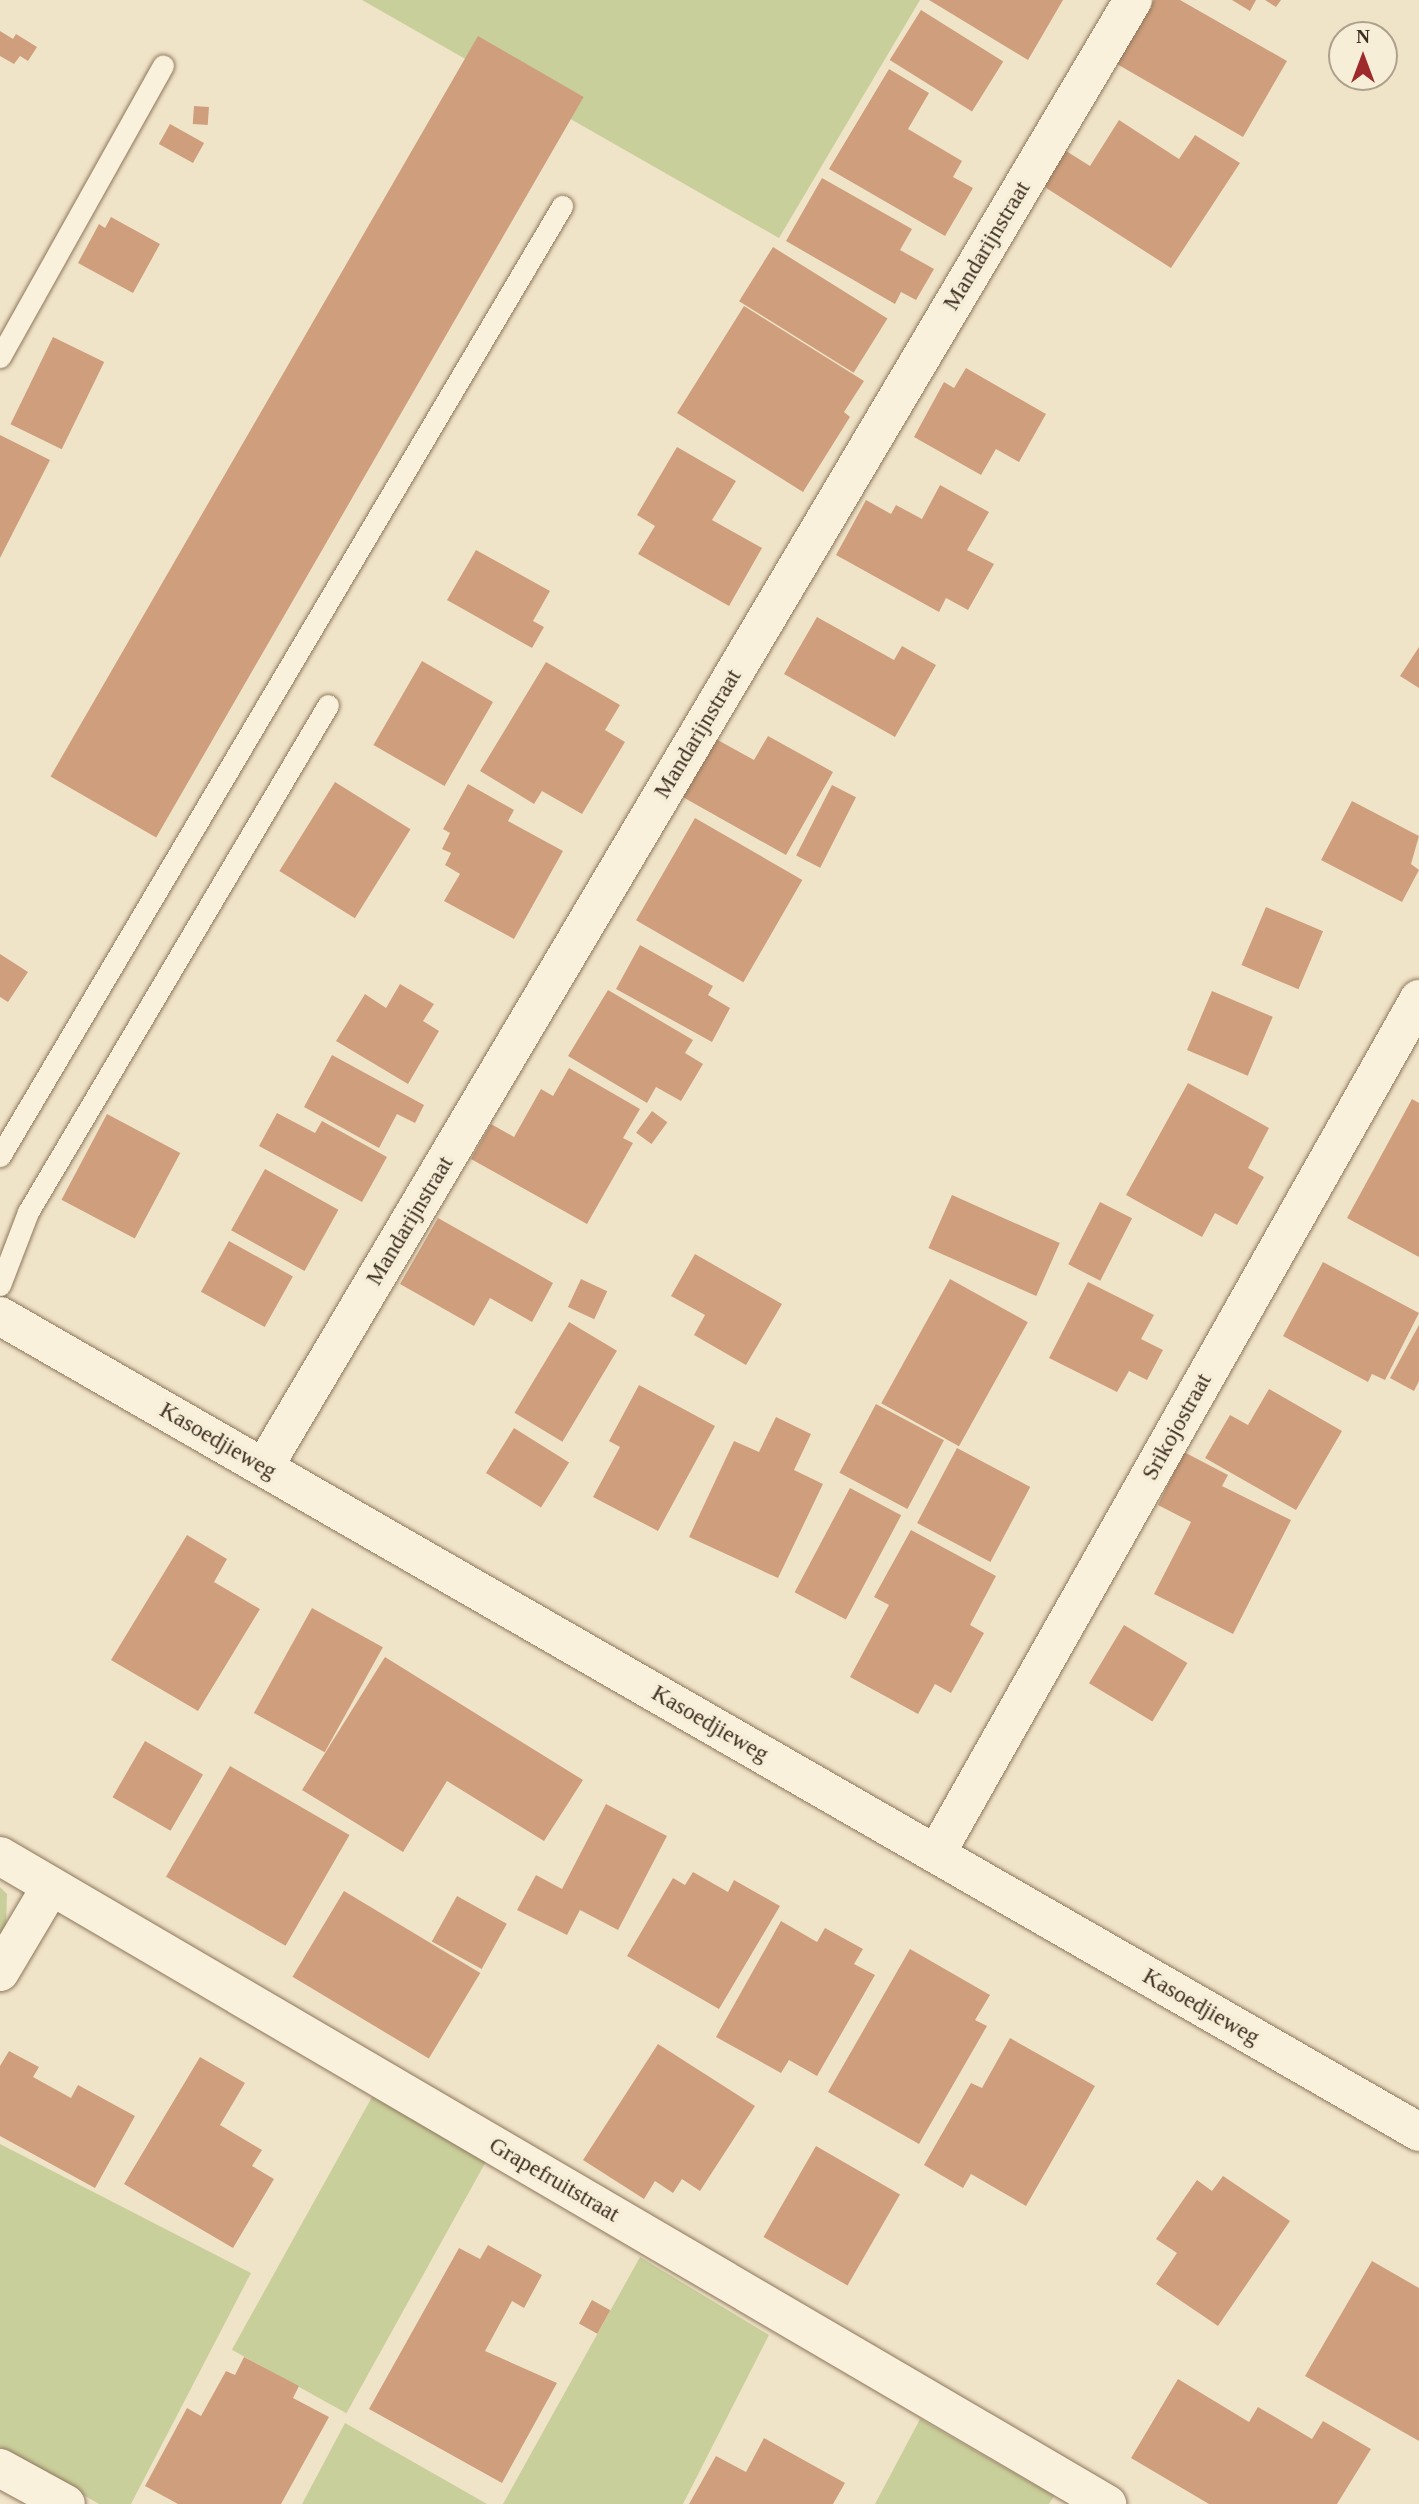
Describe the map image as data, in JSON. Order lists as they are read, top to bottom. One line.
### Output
{"streets":{"street":["Mandarijnstraat","Srikojostraat","Kasoedjieweg","Grapefruitstraat"]},"crossings":[["Mandarijnstraat","Kasoedjieweg"],["Srikojostraat","Kasoedjieweg"]],"north":"top"}
